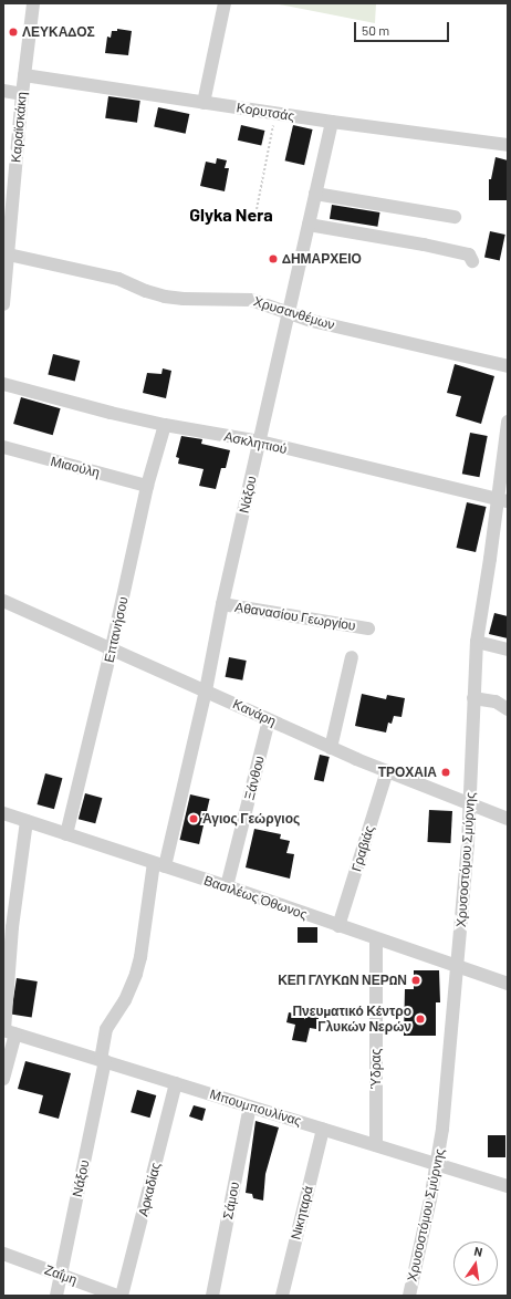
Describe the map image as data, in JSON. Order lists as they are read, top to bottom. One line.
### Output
{"streets":{"street":["Κορυτσάς","Καραϊσκάκη","Χρυσανθέμων","Ασκληπιού","Μιαούλη","Νάξου","Αθανασίου Γεωργίου","Επτανήσου","Κανάρη","Ξάνθου","Γραβιάς","Χρυσοστόμου Σμύρνης","Βασιλέως Όθωνος","Ύδρας","Μπουμπουλίνας","Αρκαδίας","Σάμου","Νικηταρά","Ζαΐμη"]},"crossings":[["Κορυτσάς","Καραϊσκάκη"],["Κορυτσάς","Νάξου"],["Καραϊσκάκη","Χρυσανθέμων"],["Χρυσανθέμων","Νάξου"],["Ασκληπιού","Νάξου"],["Ασκληπιού","Επτανήσου"],["Ασκληπιού","Χρυσοστόμου Σμύρνης"],["Μιαούλη","Επτανήσου"],["Νάξου","Αθανασίου Γεωργίου"],["Νάξου","Κανάρη"],["Νάξου","Βασιλέως Όθωνος"],["Νάξου","Μπουμπουλίνας"],["Νάξου","Ζαΐμη"],["Επτανήσου","Κανάρη"],["Επτανήσου","Βασιλέως Όθωνος"],["Κανάρη","Ξάνθου"],["Κανάρη","Γραβιάς"],["Κανάρη","Χρυσοστόμου Σμύρνης"],["Ξάνθου","Βασιλέως Όθωνος"],["Γραβιάς","Βασιλέως Όθωνος"],["Χρυσοστόμου Σμύρνης","Βασιλέως Όθωνος"],["Χρυσοστόμου Σμύρνης","Μπουμπουλίνας"],["Βασιλέως Όθωνος","Ύδρας"],["Ύδρας","Μπουμπουλίνας"],["Μπουμπουλίνας","Αρκαδίας"],["Μπουμπουλίνας","Σάμου"],["Μπουμπουλίνας","Νικηταρά"]],"districts":["Glyka Nera"],"places":["ΛΕΥΚΑΔΟΣ","ΔΗΜΑΡΧΕΙΟ","ΤΡΟΧΑΙΑ","Άγιος Γεώργιος","ΚΕΠ ΓΛΥΚΩΝ ΝΕΡΩΝ","Πνευματικό Κέντρο Γλυκών Νερών"],"scale_bar":"50 m","north":"top"}
